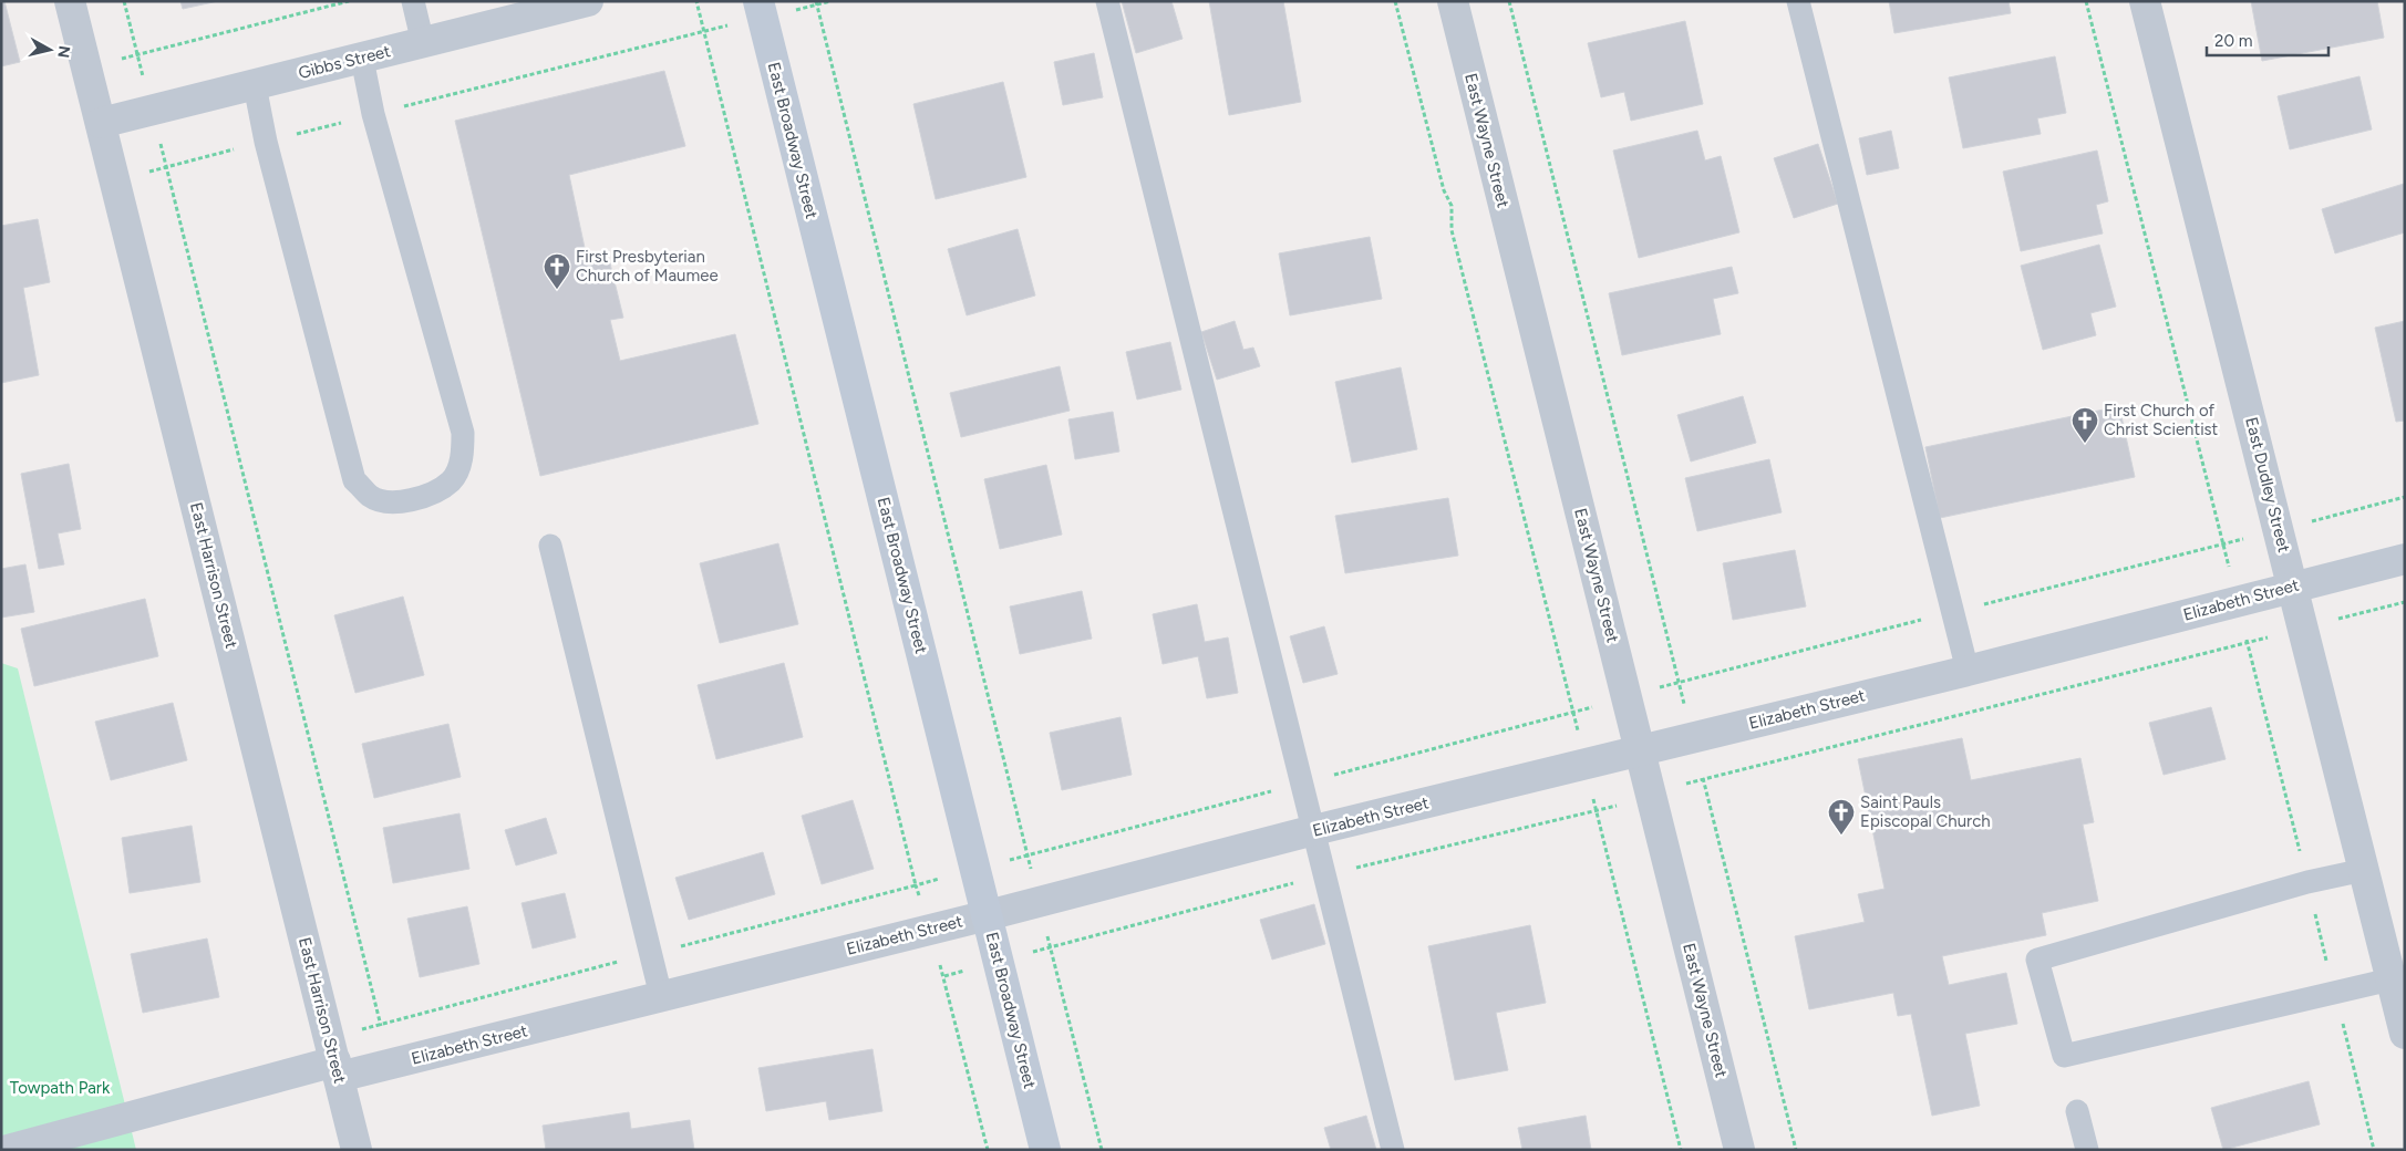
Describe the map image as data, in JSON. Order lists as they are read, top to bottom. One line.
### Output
{"streets":{"street":["Gibbs Street","East Broadway Street","East Wayne Street","East Dudley Street","East Harrison Street","Elizabeth Street"]},"crossings":[["Gibbs Street","East Harrison Street"],["East Broadway Street","Elizabeth Street"],["East Wayne Street","Elizabeth Street"],["East Dudley Street","Elizabeth Street"],["East Harrison Street","Elizabeth Street"]],"parks":["Towpath Park"],"places":{"church":["First Presbyterian Church of Maumee","First Church of Christ Scientist","Saint Pauls Episcopal Church"]},"scale_bar":"20 m","north":"right"}
